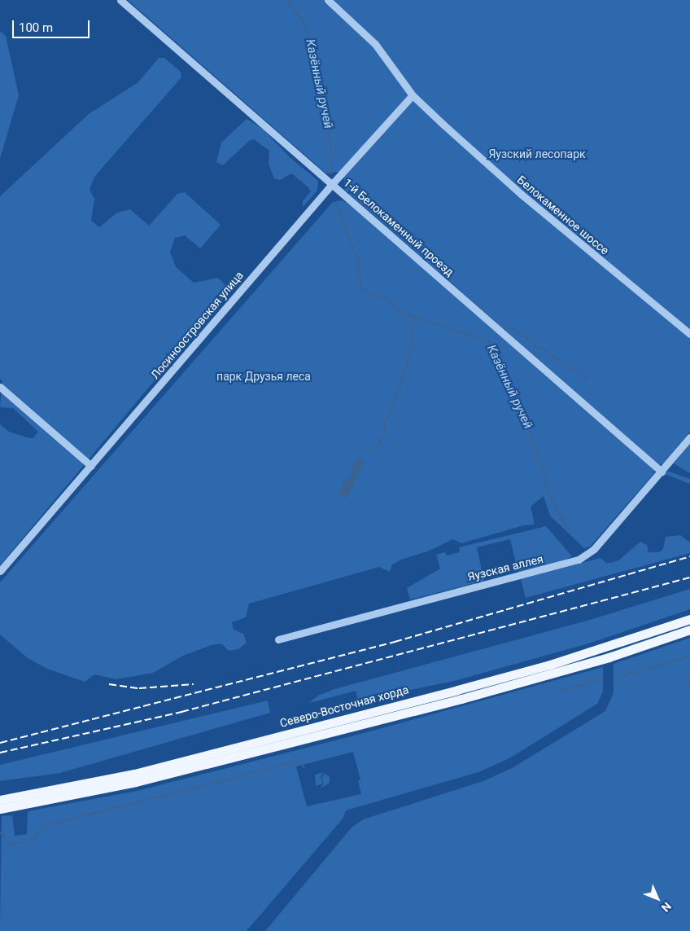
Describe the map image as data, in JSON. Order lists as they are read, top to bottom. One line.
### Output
{"streets":{"main road":["Северо-Восточная хорда"],"street":["Белокаменное шоссе","1-й Белокаменный проезд","Лосиноостровская улица","Яузская аллея"]},"crossings":[["Белокаменное шоссе","Лосиноостровская улица"],["1-й Белокаменный проезд","Лосиноостровская улица"],["1-й Белокаменный проезд","Яузская аллея"]],"water":["Казённый ручей"],"parks":["Яузский лесопарк","парк Друзья леса"],"scale_bar":"100 m","north":"bottom right"}
